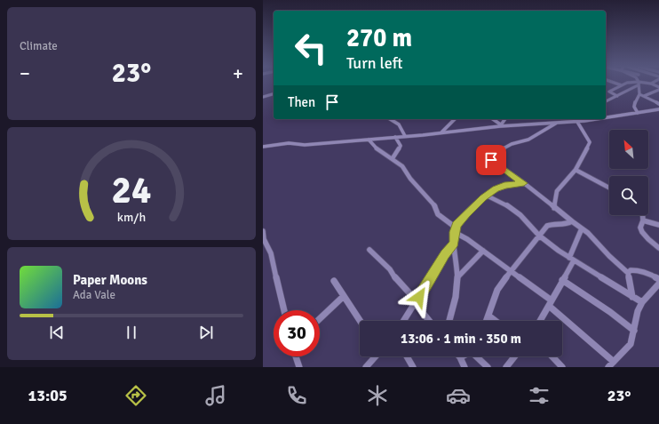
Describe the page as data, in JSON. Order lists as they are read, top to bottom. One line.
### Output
{"north":"top left","page":{"tile":"Climate","turn":["270 m","Turn left"],"heat":["−","23°","+"],"then":"Then","song":["Paper Moons","Ada Vale"],"limit":"30","trip":"13:06 · 1 min · 350 m","tabs":["13:05","23°"],"gauge":["24","km/h"]}}
